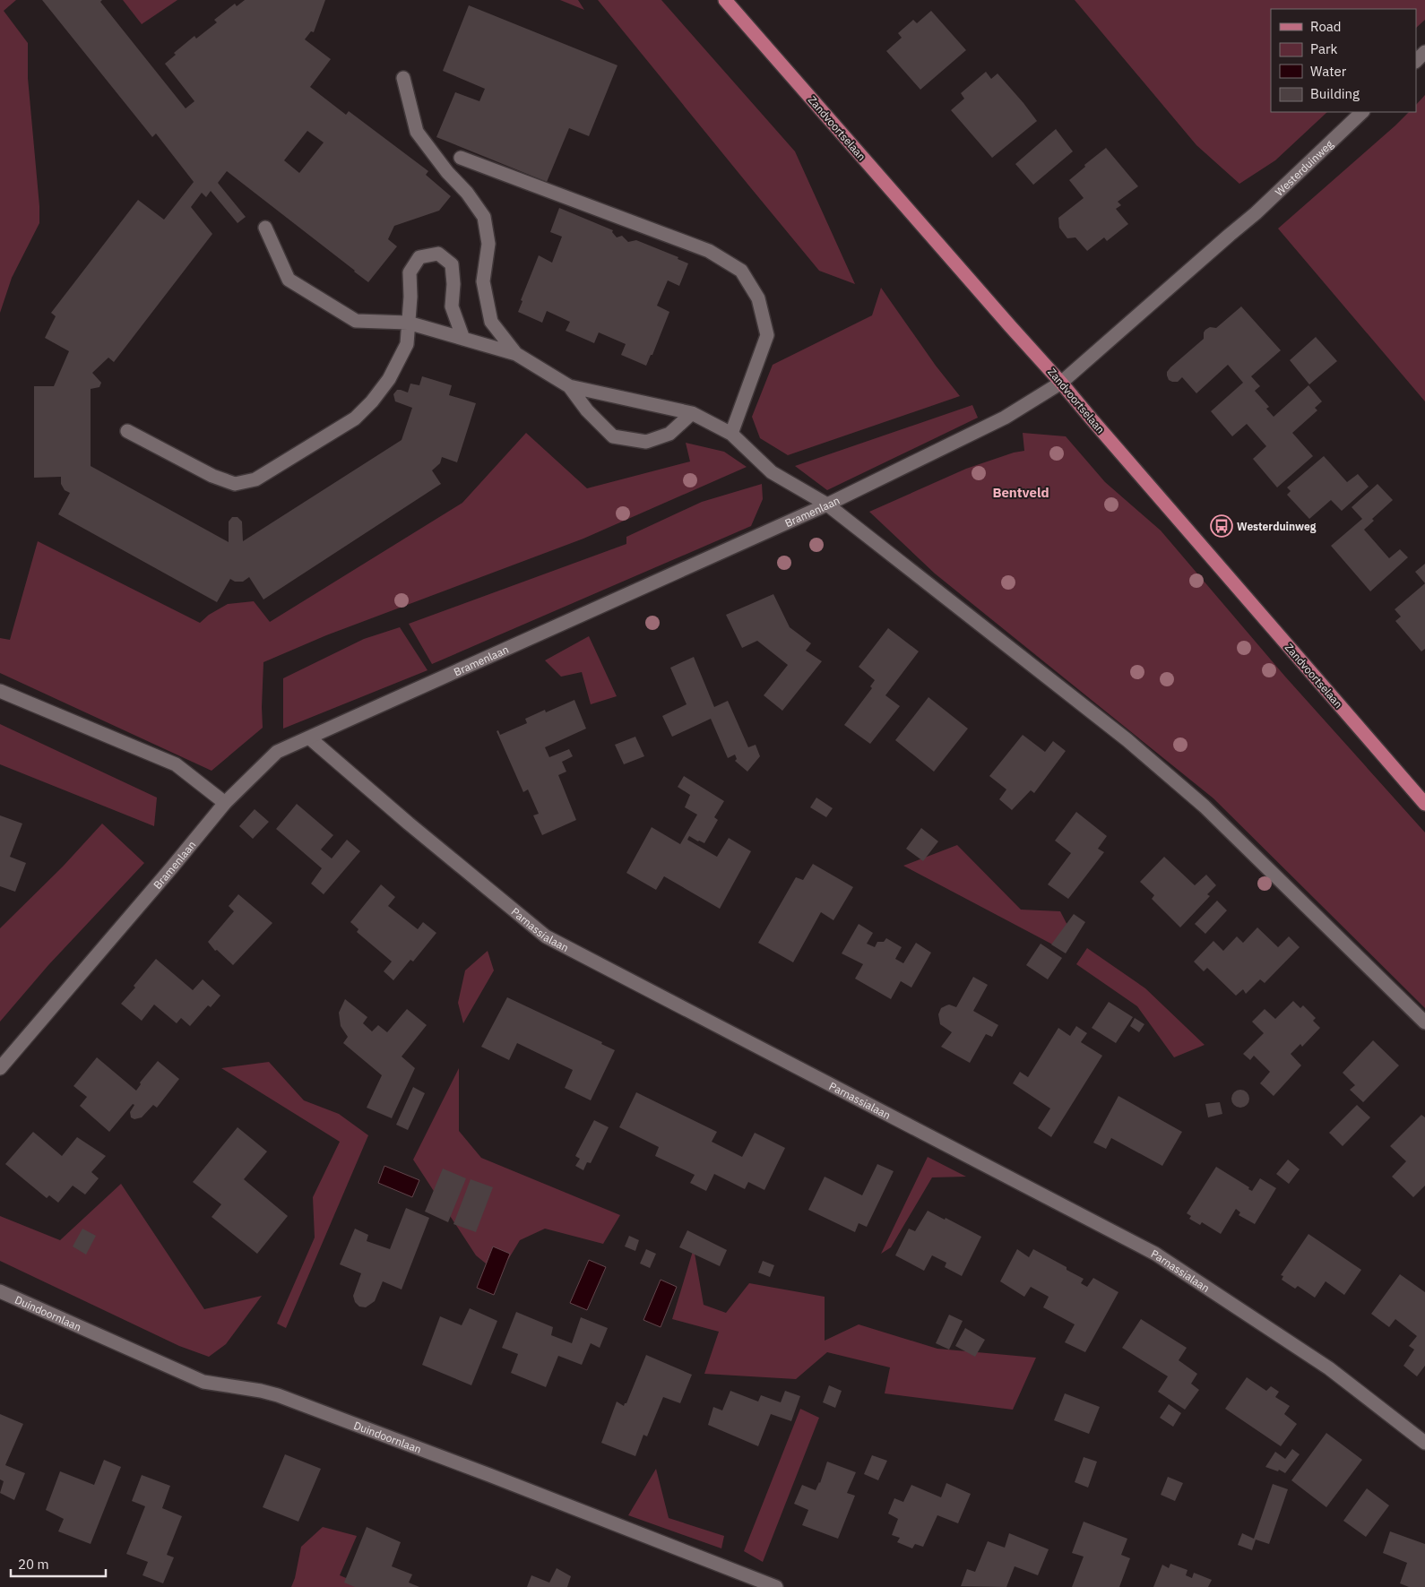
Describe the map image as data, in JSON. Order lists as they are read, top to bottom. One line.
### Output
{"streets":{"main road":["Zandvoortselaan"],"street":["Westerduinweg","Bramenlaan","Parnassialaan","Duindoornlaan"]},"crossings":[["Zandvoortselaan","Westerduinweg"],["Zandvoortselaan","Bramenlaan"],["Westerduinweg","Bramenlaan"],["Bramenlaan","Parnassialaan"]],"districts":["Bentveld"],"places":{"bus stop":["Westerduinweg"]},"legend":["Road","Park","Water","Building"],"scale_bar":"20 m"}
